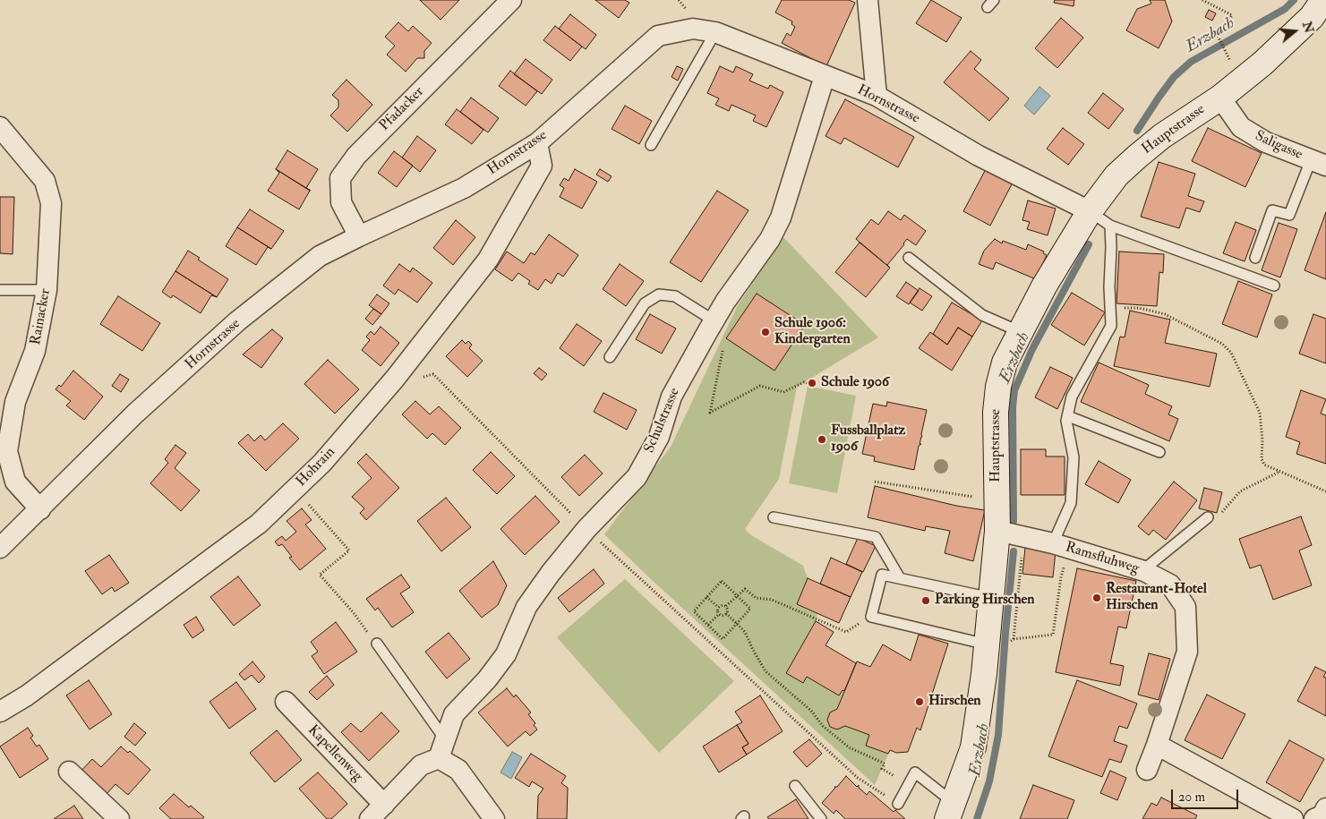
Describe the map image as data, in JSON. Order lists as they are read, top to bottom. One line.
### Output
{"streets":{"main road":["Hauptstrasse"],"street":["Hornstrasse","Pfadacker","Saligasse","Rainacker","Schulstrasse","Hohrain","Ramsfluhweg","Kapellenweg"]},"crossings":[["Hornstrasse","Pfadacker"],["Hornstrasse","Hauptstrasse"],["Hornstrasse","Rainacker"],["Hornstrasse","Schulstrasse"],["Hornstrasse","Hohrain"],["Hauptstrasse","Saligasse"],["Hauptstrasse","Ramsfluhweg"]],"water":["Erzbach"],"places":["Schule 1906: Kindergarten","Schule 1906","Fussballplatz 1906","Restaurant-Hotel Hirschen","Parking Hirschen","Hirschen"],"scale_bar":"20 m","north":"right"}
